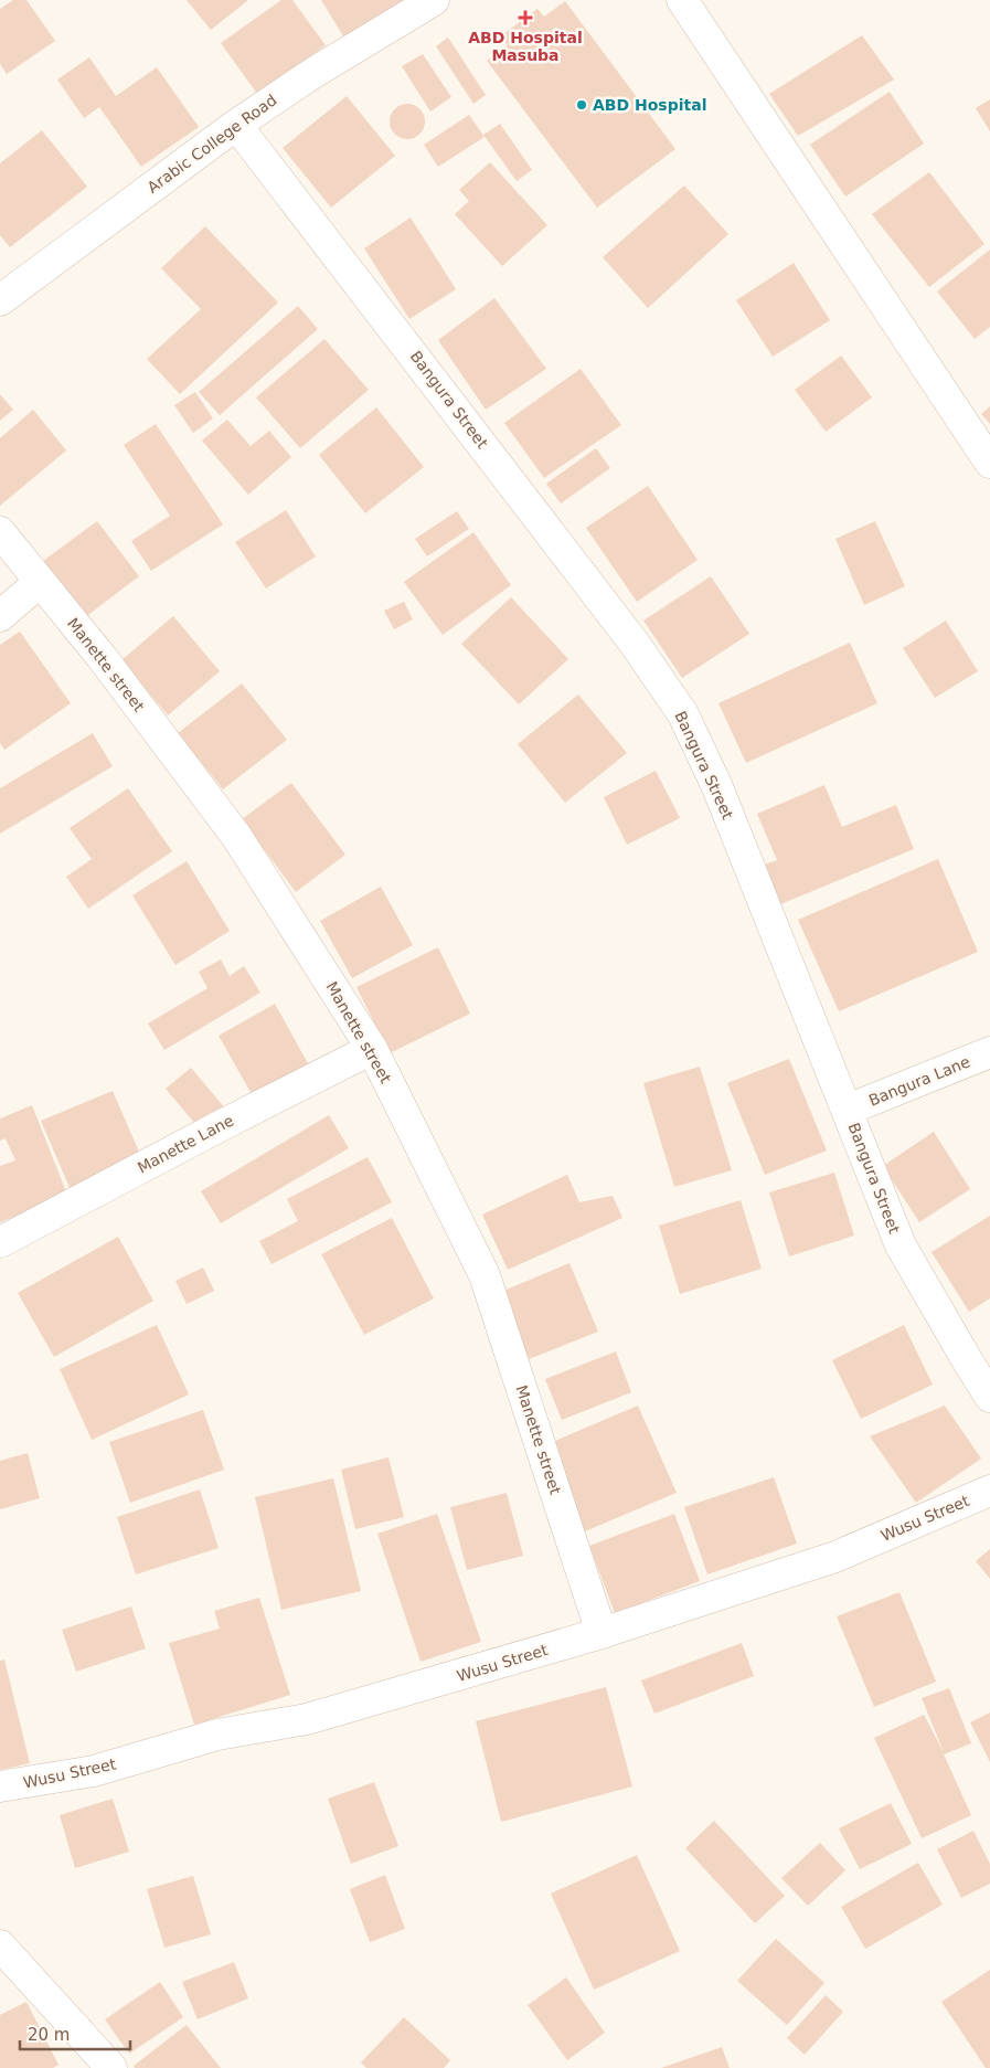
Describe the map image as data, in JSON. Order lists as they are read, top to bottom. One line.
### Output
{"streets":{"street":["Arabic College Road","Bangura Street","Manette street","Bangura Lane","Manette Lane","Wusu Street"]},"crossings":[["Arabic College Road","Bangura Street"],["Bangura Street","Bangura Lane"],["Manette street","Manette Lane"],["Manette street","Wusu Street"]],"places":{"health":["ABD Hospital Masuba"],"other":["ABD Hospital"]},"scale_bar":"20 m"}
